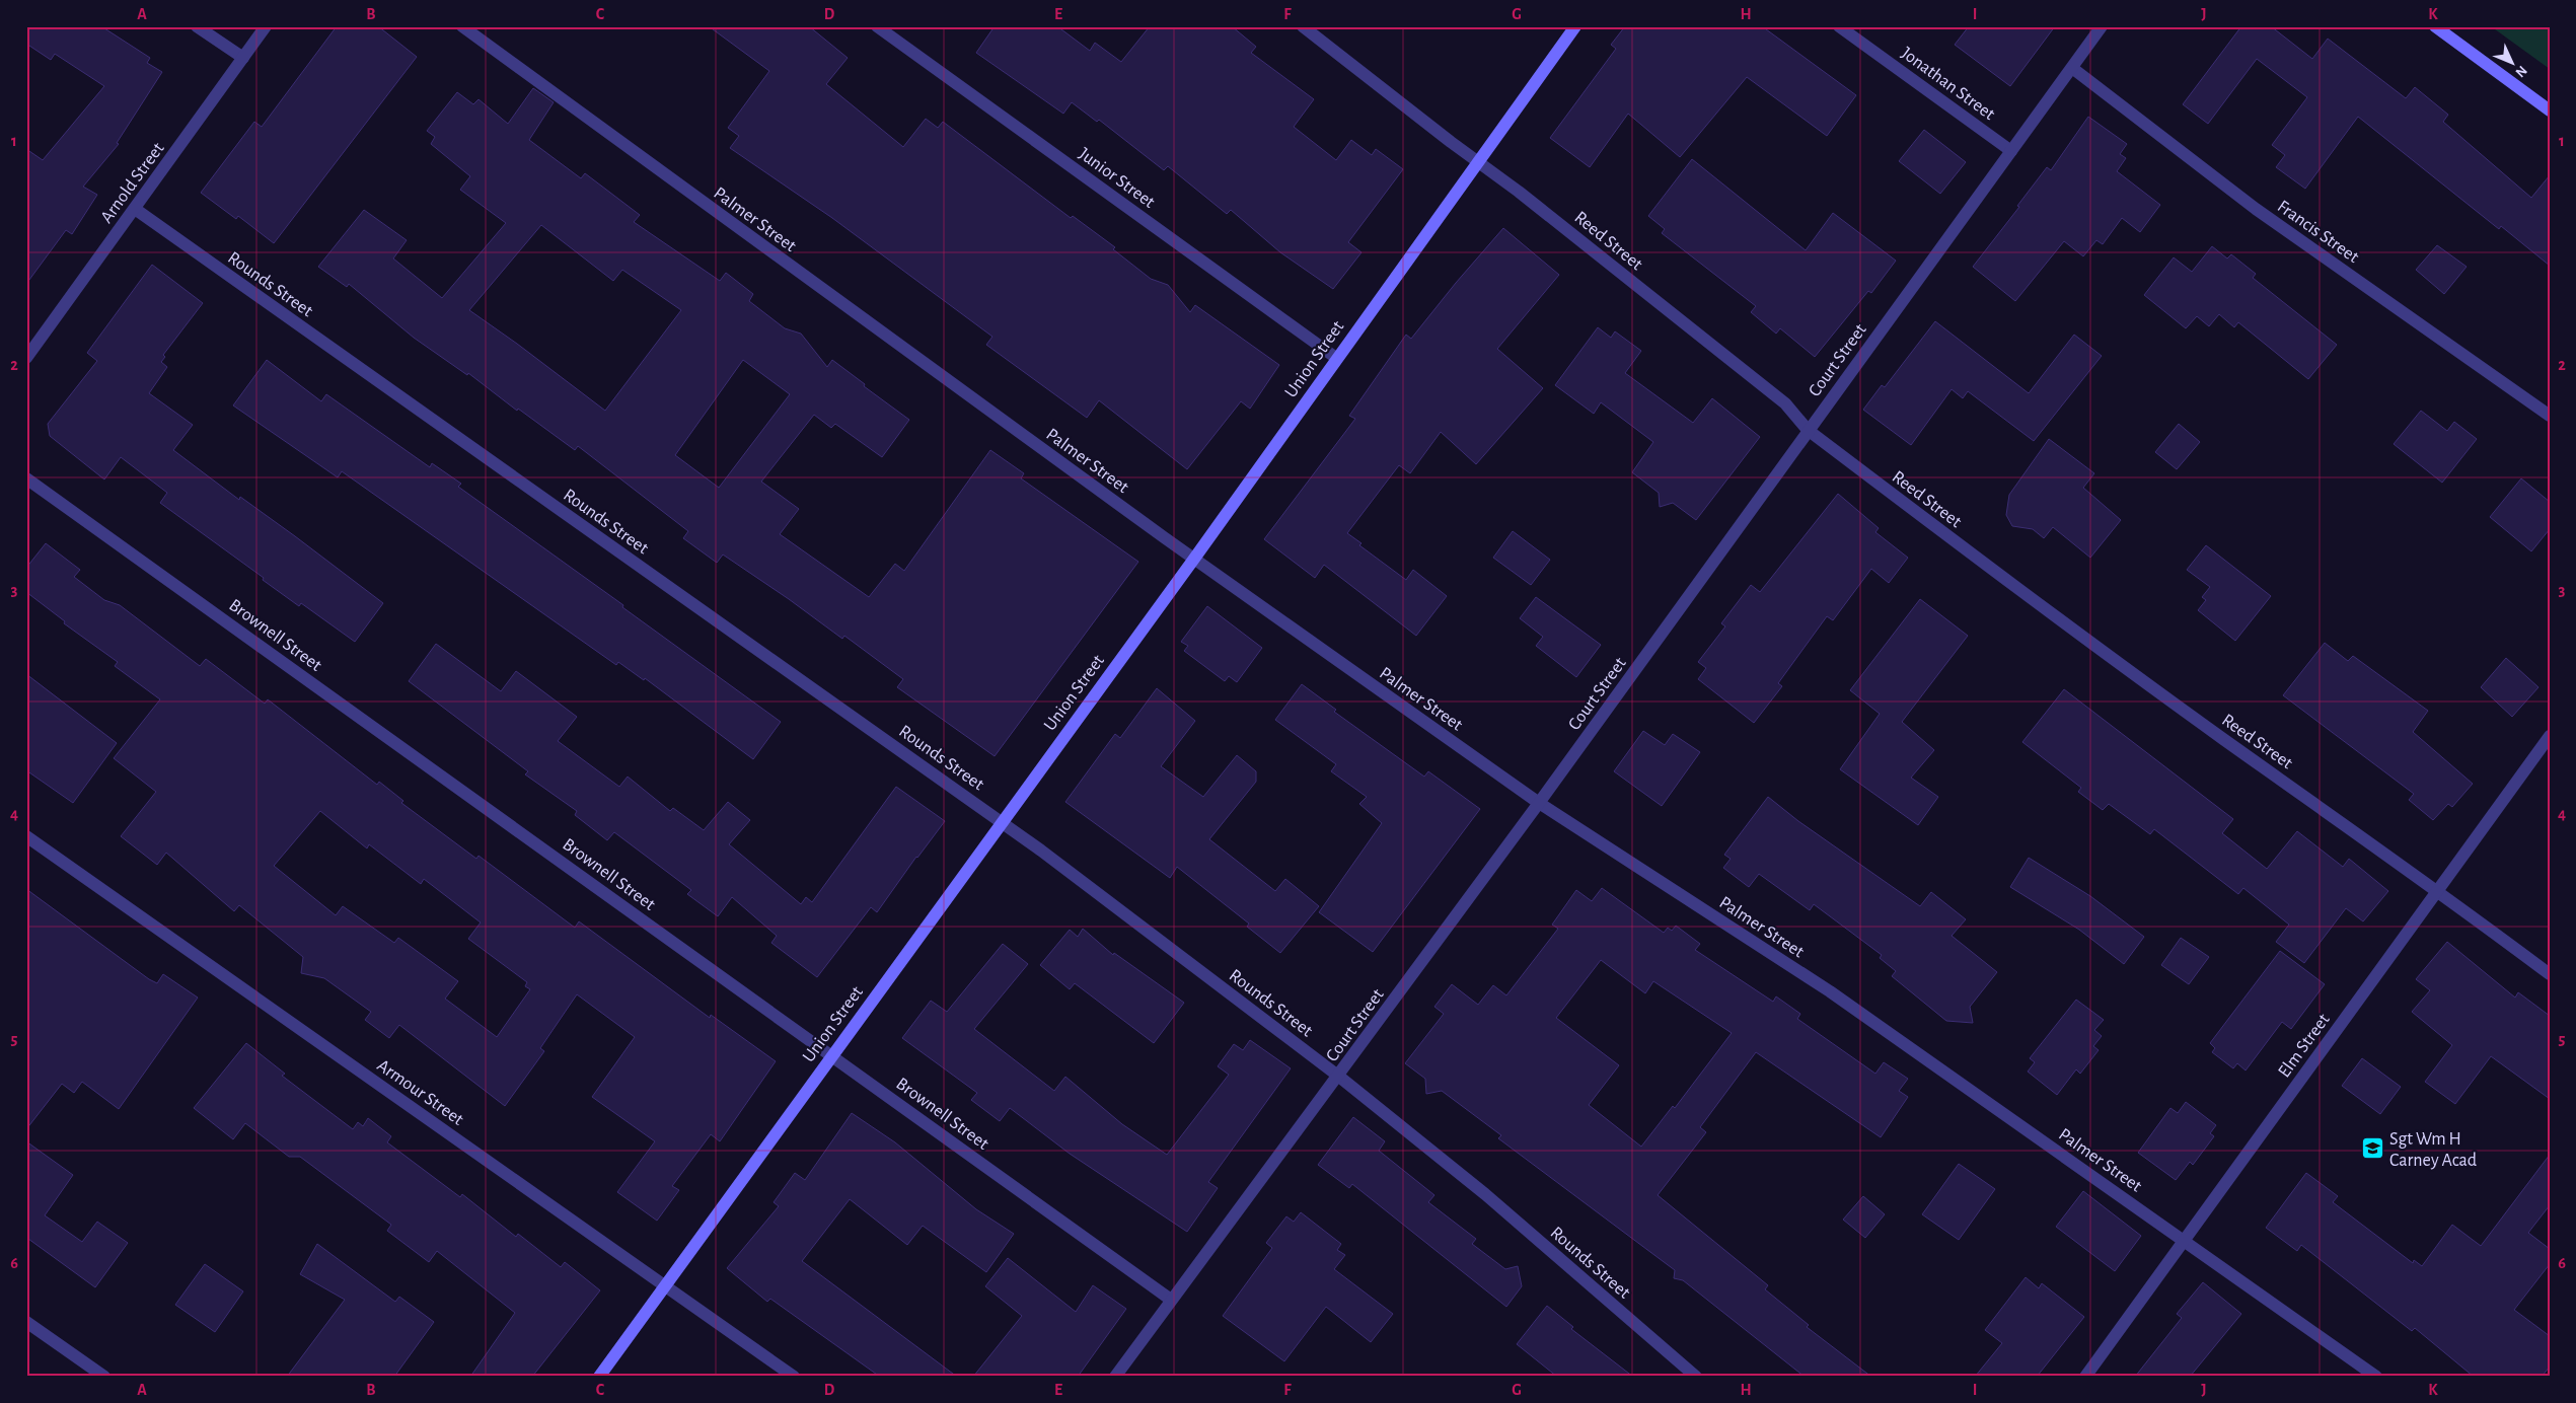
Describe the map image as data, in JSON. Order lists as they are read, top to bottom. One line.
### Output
{"streets":{"main road":["Union Street"],"street":["Jonathan Street","Junior Street","Arnold Street","Palmer Street","Francis Street","Reed Street","Rounds Street","Court Street","Brownell Street","Elm Street","Armour Street"]},"crossings":[["Jonathan Street","Court Street"],["Junior Street","Union Street"],["Arnold Street","Rounds Street"],["Palmer Street","Union Street"],["Palmer Street","Court Street"],["Palmer Street","Elm Street"],["Francis Street","Court Street"],["Reed Street","Union Street"],["Reed Street","Court Street"],["Reed Street","Elm Street"],["Rounds Street","Union Street"],["Rounds Street","Court Street"],["Union Street","Brownell Street"],["Union Street","Armour Street"],["Court Street","Brownell Street"]],"places":{"school or university":["Sgt Wm H Carney Acad"]},"north":"bottom right","grid":{"columns":["A","B","C","D","E","F","G","H","I","J","K"],"rows":["1","2","3","4","5","6"]}}
